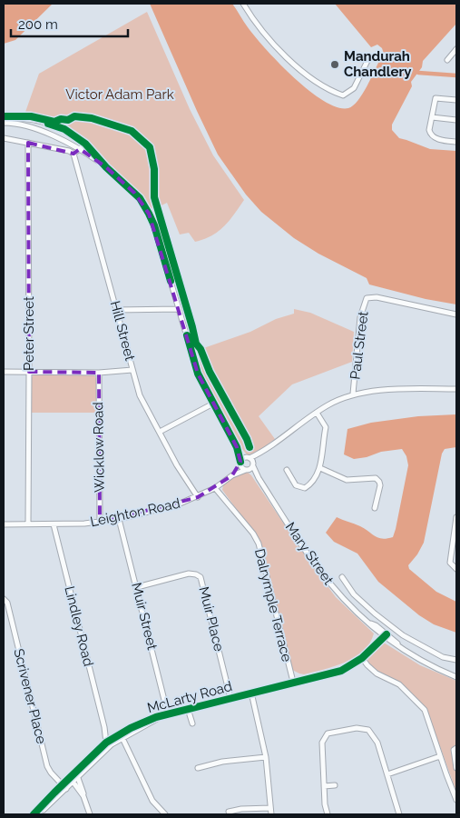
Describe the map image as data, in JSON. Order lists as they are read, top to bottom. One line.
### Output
{"streets":{"street":["Hill Street","Peter Street","Paul Street","Wicklow Road","Leighton Road","Mary Street","Dalrymple Terrace","Muir Street","Muir Place","Lindley Road","Scrivener Place","McLarty Road"]},"crossings":[["Hill Street","Leighton Road"],["Peter Street","Leighton Road"],["Wicklow Road","Leighton Road"],["Leighton Road","Mary Street"],["Leighton Road","Dalrymple Terrace"],["Leighton Road","Muir Street"],["Leighton Road","Lindley Road"],["Mary Street","McLarty Road"],["Dalrymple Terrace","McLarty Road"],["Muir Street","Muir Place"],["Muir Street","McLarty Road"],["Muir Place","McLarty Road"],["Lindley Road","McLarty Road"],["Scrivener Place","McLarty Road"]],"parks":["Victor Adam Park"],"places":["Mandurah Chandlery"],"scale_bar":"200 m"}
